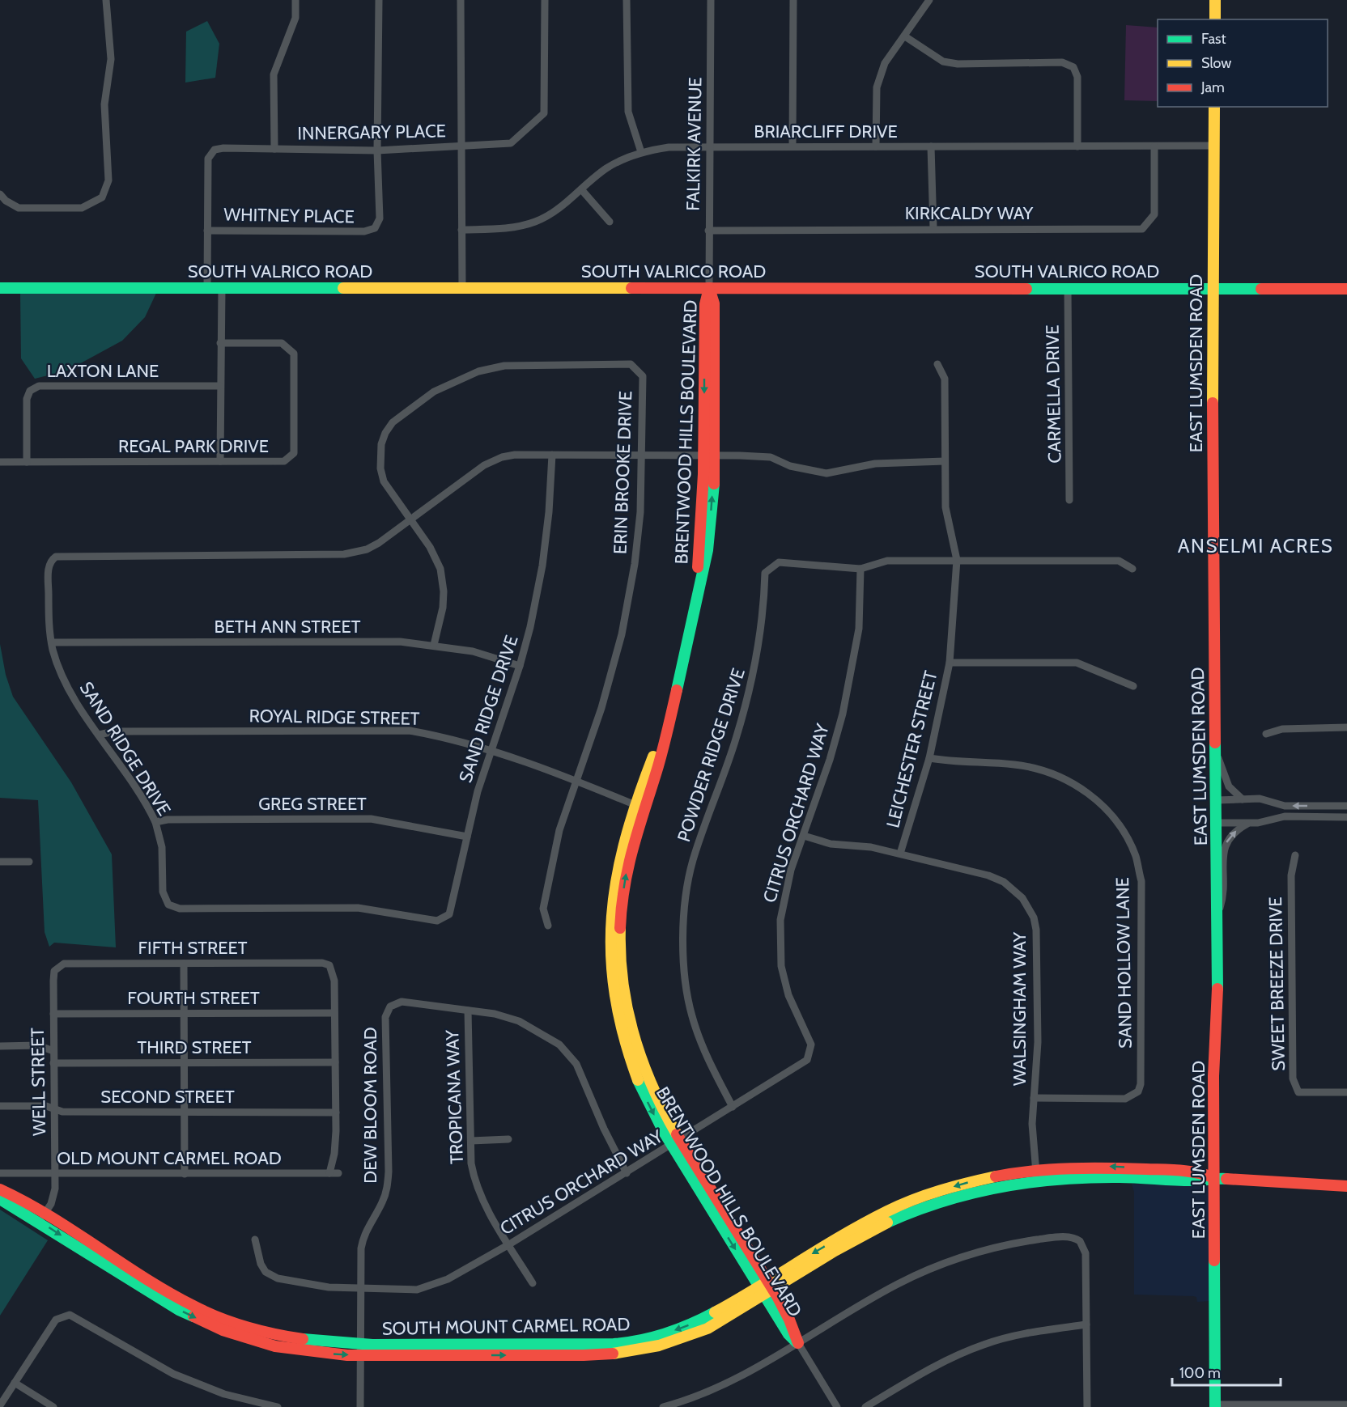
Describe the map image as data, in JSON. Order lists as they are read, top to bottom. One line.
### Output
{"streets":{"street":["BRIARCLIFF DRIVE","INNERGARY PLACE","FALKIRK AVENUE","KIRKCALDY WAY","WHITNEY PLACE","SOUTH VALRICO ROAD","EAST LUMSDEN ROAD","LAXTON LANE","CARMELLA DRIVE","BRENTWOOD HILLS BOULEVARD","REGAL PARK DRIVE","ERIN BROOKE DRIVE","BETH ANN STREET","SAND RIDGE DRIVE","ROYAL RIDGE STREET","LEICHESTER STREET","POWDER RIDGE DRIVE","GREG STREET","CITRUS ORCHARD WAY","FIFTH STREET","SAND HOLLOW LANE","SWEET BREEZE DRIVE","FOURTH STREET","WALSINGHAM WAY","THIRD STREET","WELL STREET","SECOND STREET","TROPICANA WAY","DEW BLOOM ROAD","OLD MOUNT CARMEL ROAD","SOUTH MOUNT CARMEL ROAD"]},"crossings":[["BRIARCLIFF DRIVE","FALKIRK AVENUE"],["BRIARCLIFF DRIVE","KIRKCALDY WAY"],["BRIARCLIFF DRIVE","EAST LUMSDEN ROAD"],["INNERGARY PLACE","WHITNEY PLACE"],["INNERGARY PLACE","SOUTH VALRICO ROAD"],["FALKIRK AVENUE","KIRKCALDY WAY"],["FALKIRK AVENUE","SOUTH VALRICO ROAD"],["FALKIRK AVENUE","BRENTWOOD HILLS BOULEVARD"],["SOUTH VALRICO ROAD","EAST LUMSDEN ROAD"],["SOUTH VALRICO ROAD","CARMELLA DRIVE"],["SOUTH VALRICO ROAD","BRENTWOOD HILLS BOULEVARD"],["EAST LUMSDEN ROAD","SOUTH MOUNT CARMEL ROAD"],["LAXTON LANE","REGAL PARK DRIVE"],["BRENTWOOD HILLS BOULEVARD","SAND RIDGE DRIVE"],["BRENTWOOD HILLS BOULEVARD","ROYAL RIDGE STREET"],["BRENTWOOD HILLS BOULEVARD","CITRUS ORCHARD WAY"],["BRENTWOOD HILLS BOULEVARD","SOUTH MOUNT CARMEL ROAD"],["ERIN BROOKE DRIVE","BETH ANN STREET"],["ERIN BROOKE DRIVE","SAND RIDGE DRIVE"],["ERIN BROOKE DRIVE","ROYAL RIDGE STREET"],["BETH ANN STREET","SAND RIDGE DRIVE"],["SAND RIDGE DRIVE","ROYAL RIDGE STREET"],["SAND RIDGE DRIVE","LEICHESTER STREET"],["SAND RIDGE DRIVE","GREG STREET"],["LEICHESTER STREET","POWDER RIDGE DRIVE"],["LEICHESTER STREET","SAND HOLLOW LANE"],["LEICHESTER STREET","WALSINGHAM WAY"],["POWDER RIDGE DRIVE","CITRUS ORCHARD WAY"],["CITRUS ORCHARD WAY","WALSINGHAM WAY"],["CITRUS ORCHARD WAY","TROPICANA WAY"],["CITRUS ORCHARD WAY","DEW BLOOM ROAD"],["FIFTH STREET","FOURTH STREET"],["FIFTH STREET","WELL STREET"],["SAND HOLLOW LANE","WALSINGHAM WAY"],["FOURTH STREET","WELL STREET"],["WALSINGHAM WAY","SOUTH MOUNT CARMEL ROAD"],["THIRD STREET","WELL STREET"],["WELL STREET","SECOND STREET"],["WELL STREET","OLD MOUNT CARMEL ROAD"],["WELL STREET","SOUTH MOUNT CARMEL ROAD"],["TROPICANA WAY","DEW BLOOM ROAD"],["DEW BLOOM ROAD","SOUTH MOUNT CARMEL ROAD"]],"districts":["ANSELMI ACRES"],"legend":["Fast","Slow","Jam"],"scale_bar":"100 m"}
